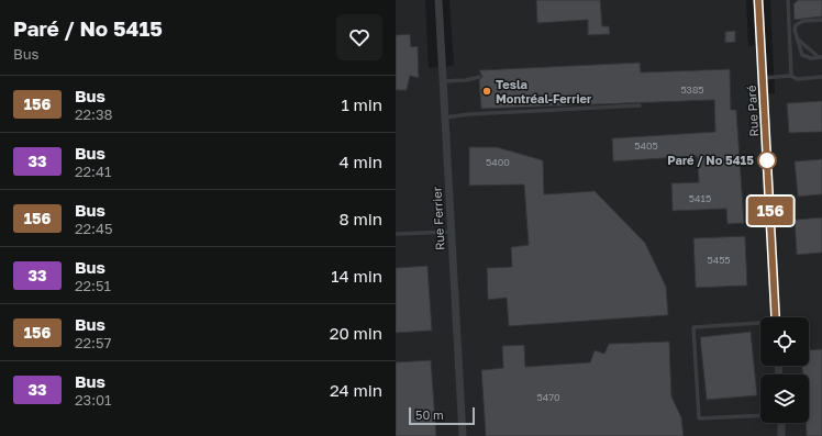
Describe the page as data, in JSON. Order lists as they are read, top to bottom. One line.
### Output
{"streets":{"street":["Rue Paré","Rue Ferrier"]},"places":["Tesla Montréal-Ferrier","Paré / No 5415"],"lines":["bus line 156"],"house_numbers":["5385","5405","5400","5415","5455","5470"],"scale_bar":"50 m","page":{"heading":["Paré / No 5415","Bus"],"on_map":"156","list":[{"mark":"156","name":"Bus","note":"22:38","value":"1 min"},{"mark":"33","name":"Bus","note":"22:41","value":"4 min"},{"mark":"156","name":"Bus","note":"22:45","value":"8 min"},{"mark":"33","name":"Bus","note":"22:51","value":"14 min"},{"mark":"156","name":"Bus","note":"22:57","value":"20 min"},{"mark":"33","name":"Bus","note":"23:01","value":"24 min"}],"scale":"50 m"}}
